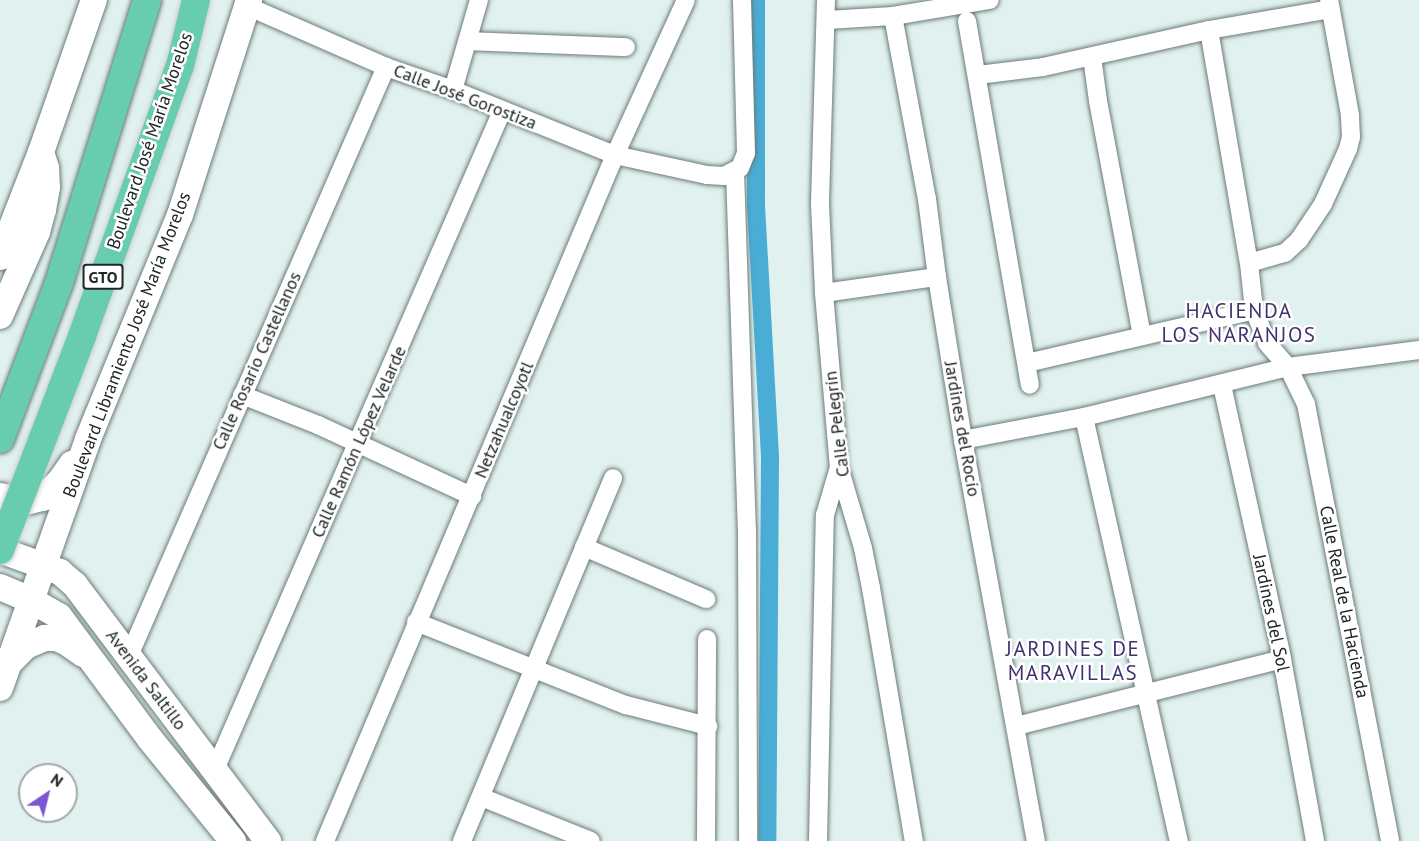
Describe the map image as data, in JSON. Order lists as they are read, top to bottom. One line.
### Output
{"streets":{"main road":["Boulevard José María Morelos","GTO"],"street":["Calle José Gorostiza","Boulevard Libramiento José María Morelos","Calle Rosario Castellanos","Netzahualcoyotl","Calle Pelegrín","Jardines del Rocío","Calle Ramón López Velarde","Calle Real de la Hacienda","Jardines del Sol","Avenida Saltillo"]},"crossings":[["Calle José Gorostiza","Boulevard Libramiento José María Morelos"],["Calle José Gorostiza","Calle Rosario Castellanos"],["Calle José Gorostiza","Netzahualcoyotl"],["Calle José Gorostiza","Calle Ramón López Velarde"],["Boulevard José María Morelos","Avenida Saltillo"],["Boulevard Libramiento José María Morelos","Avenida Saltillo"],["Calle Rosario Castellanos","Avenida Saltillo"],["Calle Ramón López Velarde","Avenida Saltillo"]],"districts":["HACIENDA LOS NARANJOS","JARDINES DE MARAVILLAS"],"north":"top right"}
